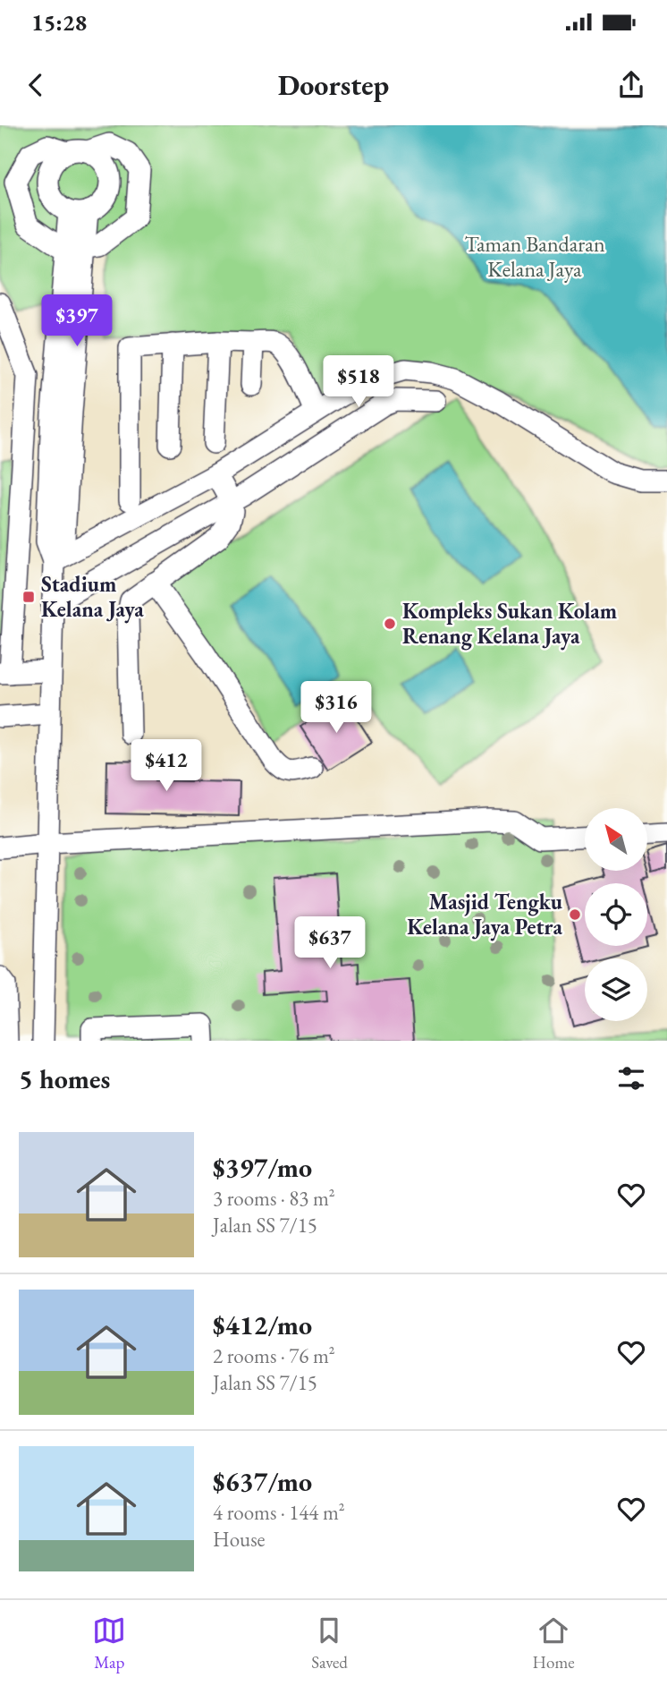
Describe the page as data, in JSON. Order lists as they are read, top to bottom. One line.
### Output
{"parks":["Taman Bandaran Kelana Jaya"],"places":{"transit":["Stadium Kelana Jaya"],"other":["Kompleks Sukan Kolam Renang Kelana Jaya","Masjid Tengku Kelana Jaya Petra"]},"north":"top left","page":{"status":"15:28","header":"Doorstep","price":["$397","$518","$316","$412","$637"],"heading":"5 homes","list":[{"name":"$397/mo","note":"3 rooms · 83 m² · Jalan SS 7/15"},{"name":"$412/mo","note":"2 rooms · 76 m² · Jalan SS 7/15"},{"name":"$637/mo","note":"4 rooms · 144 m² · House"}],"tabs":["Map","Saved","Home"]}}
